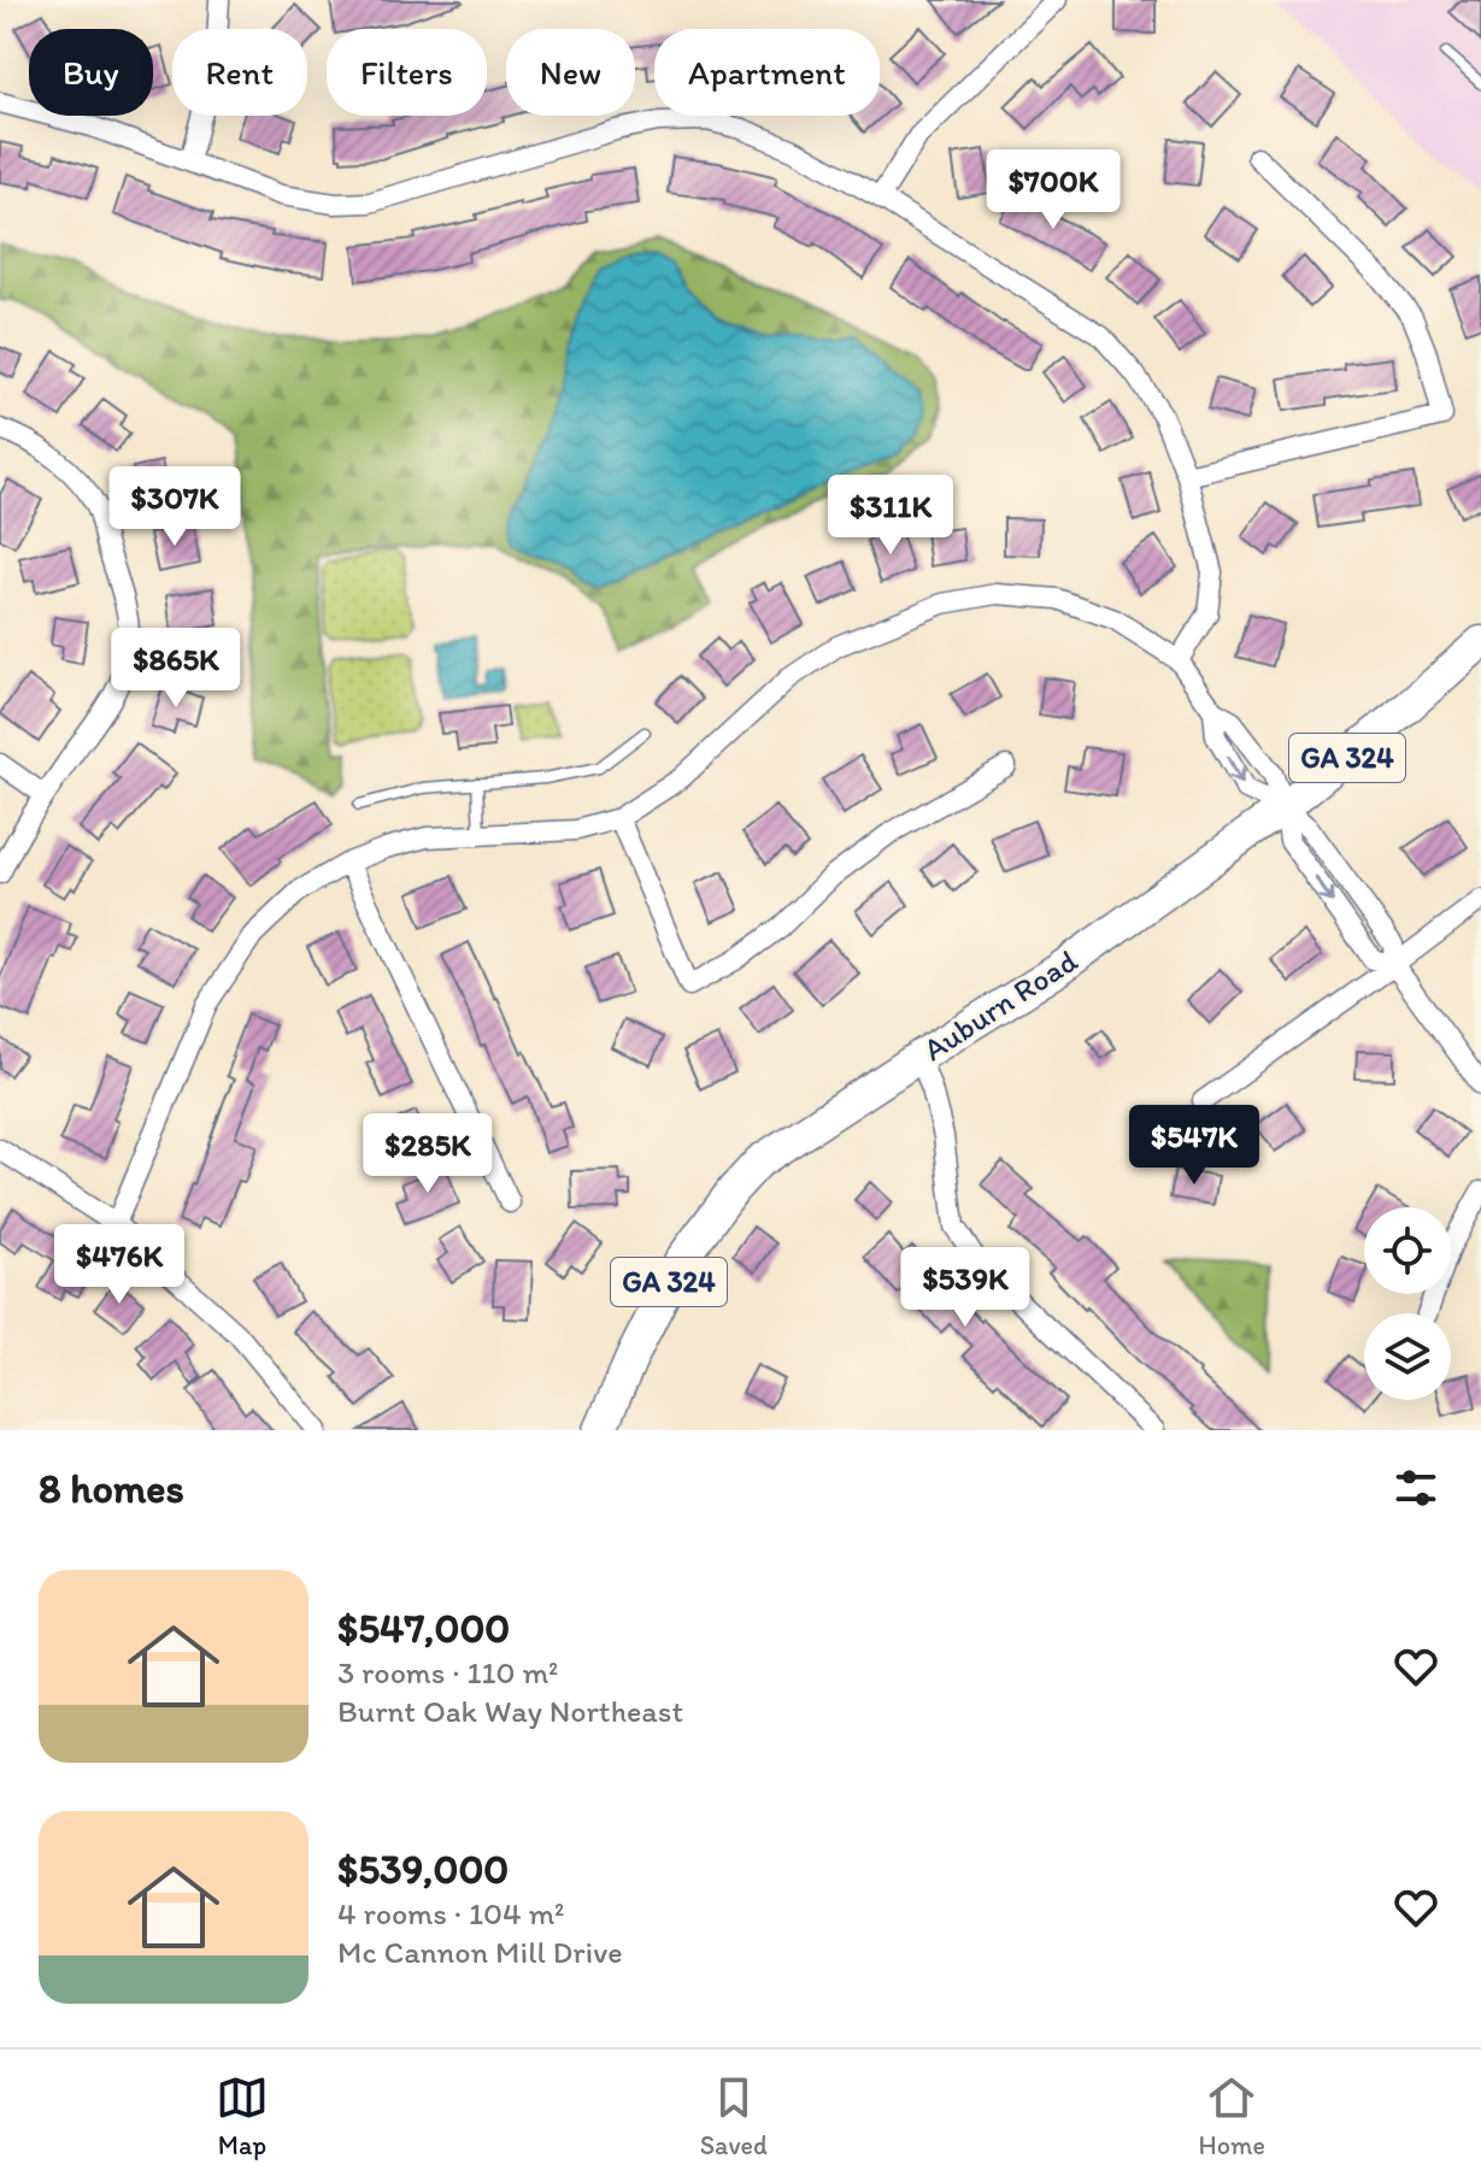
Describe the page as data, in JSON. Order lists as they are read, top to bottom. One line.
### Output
{"streets":{"main road":["GA 324","Auburn Road"]},"page":{"chip":["Buy","Rent","Filters","New","Apartment"],"price":["$700K","$307K","$311K","$865K","$547K","$285K","$476K","$539K"],"heading":"8 homes","list":[{"name":"$547,000","note":"3 rooms · 110 m² · Burnt Oak Way Northeast"},{"name":"$539,000","note":"4 rooms · 104 m² · Mc Cannon Mill Drive"}],"tabs":["Map","Saved","Home"]}}
